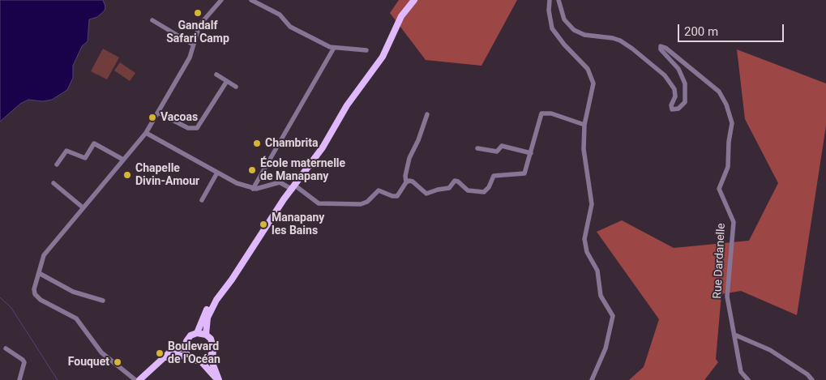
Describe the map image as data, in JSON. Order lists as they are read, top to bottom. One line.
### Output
{"streets":{"street":["Rue Dardanelle"]},"places":["Gandalf Safari Camp","Vacoas","Chambrita","École maternelle de Manapany","Chapelle Divin-Amour","Manapany les Bains","Boulevard de l'Océan","Fouquet"],"scale_bar":"200 m"}
